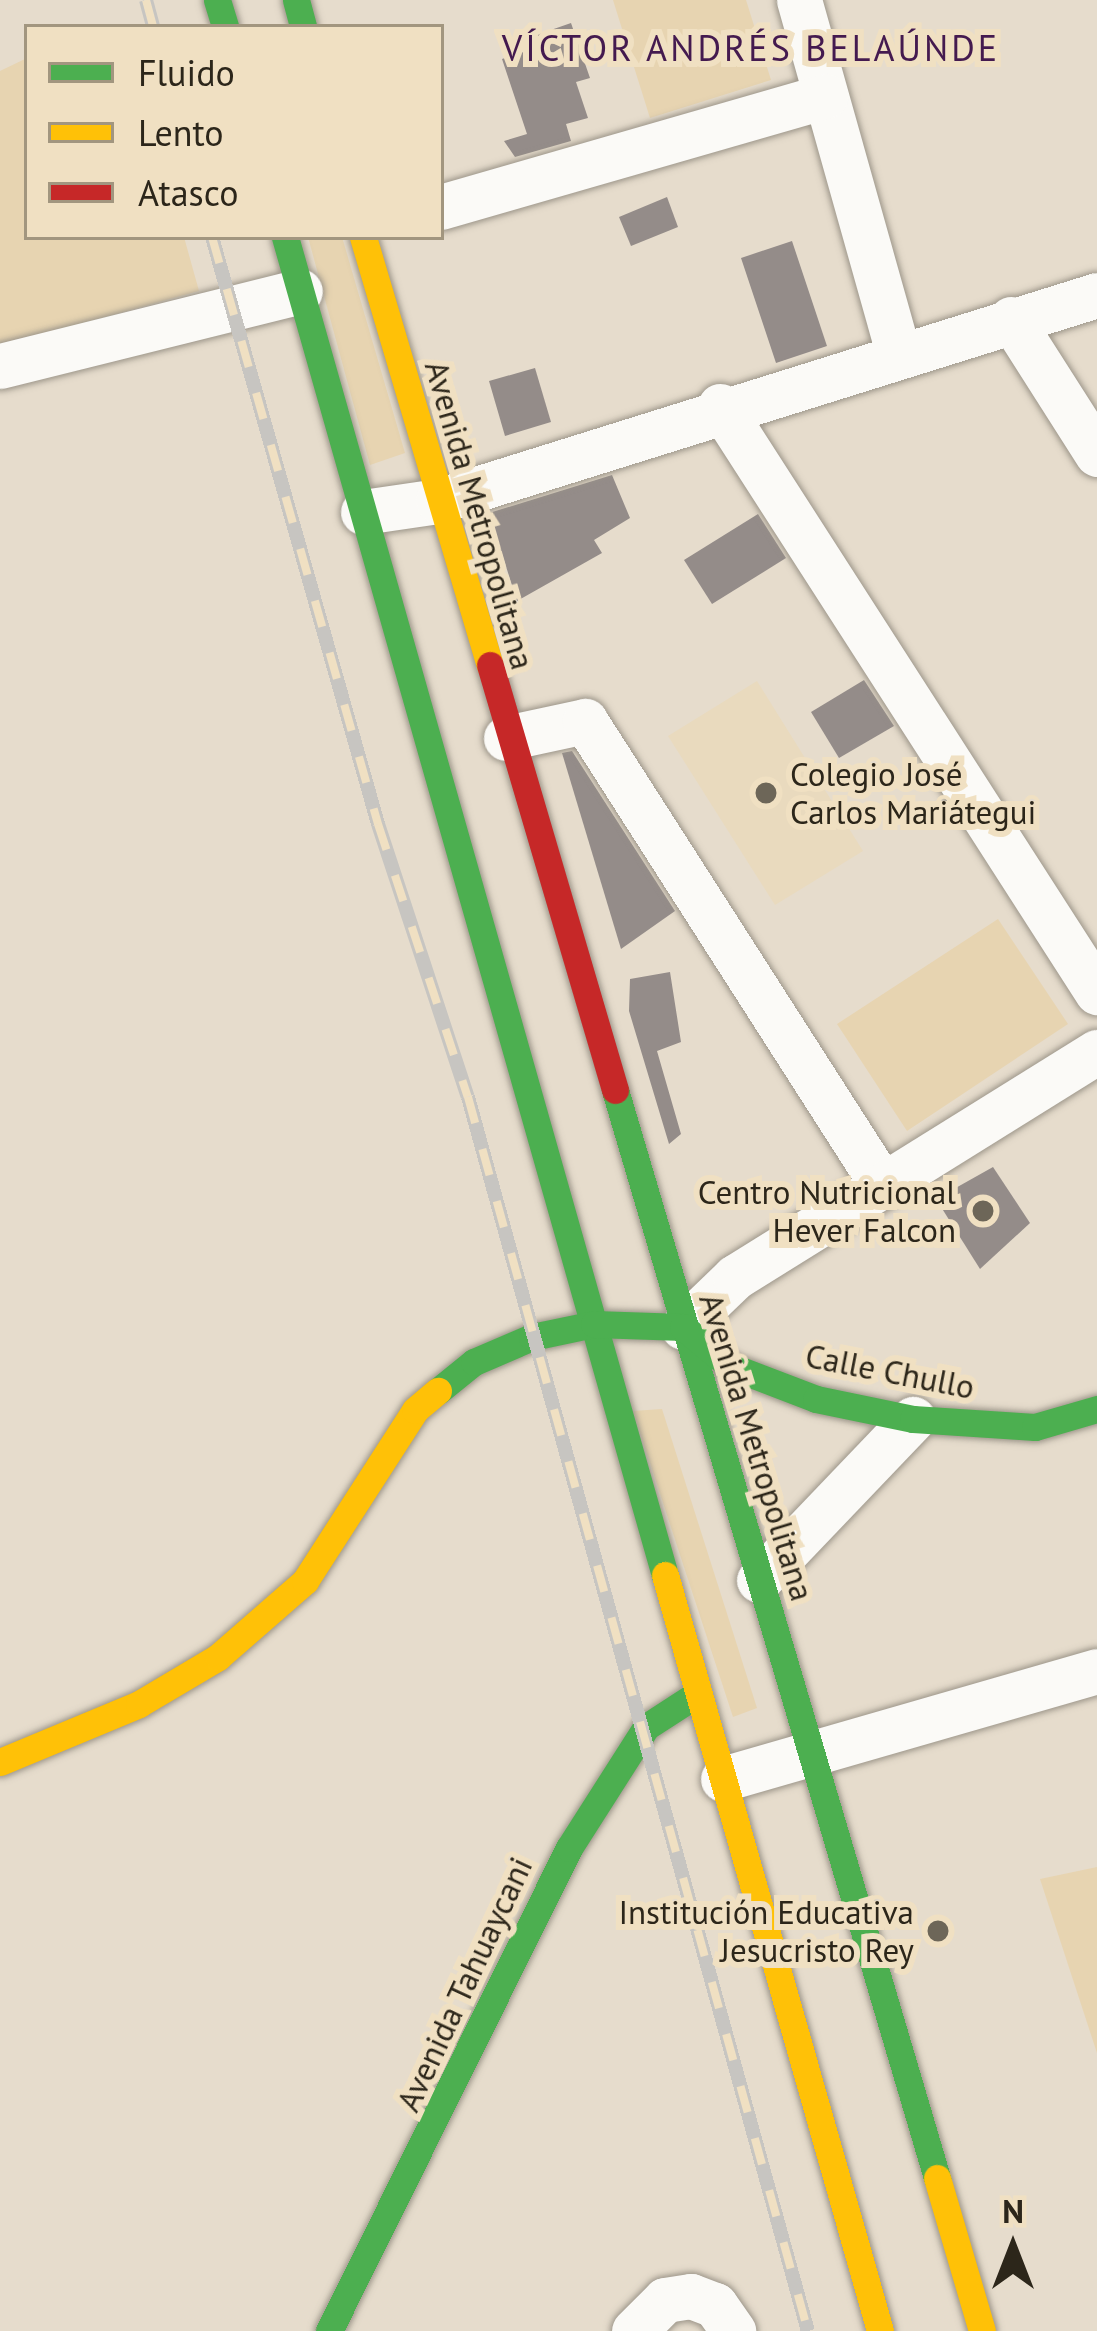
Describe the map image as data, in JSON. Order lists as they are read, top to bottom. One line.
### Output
{"streets":{"main road":["Avenida Metropolitana","Calle Chullo","Avenida Tahuaycani"]},"crossings":[["Avenida Metropolitana","Calle Chullo"]],"districts":["VÍCTOR ANDRÉS BELAÚNDE"],"places":["Colegio José Carlos Mariátegui","Centro Nutricional Hever Falcon","Institución Educativa Jesucristo Rey"],"legend":["Fluido","Lento","Atasco"],"north":"top"}
